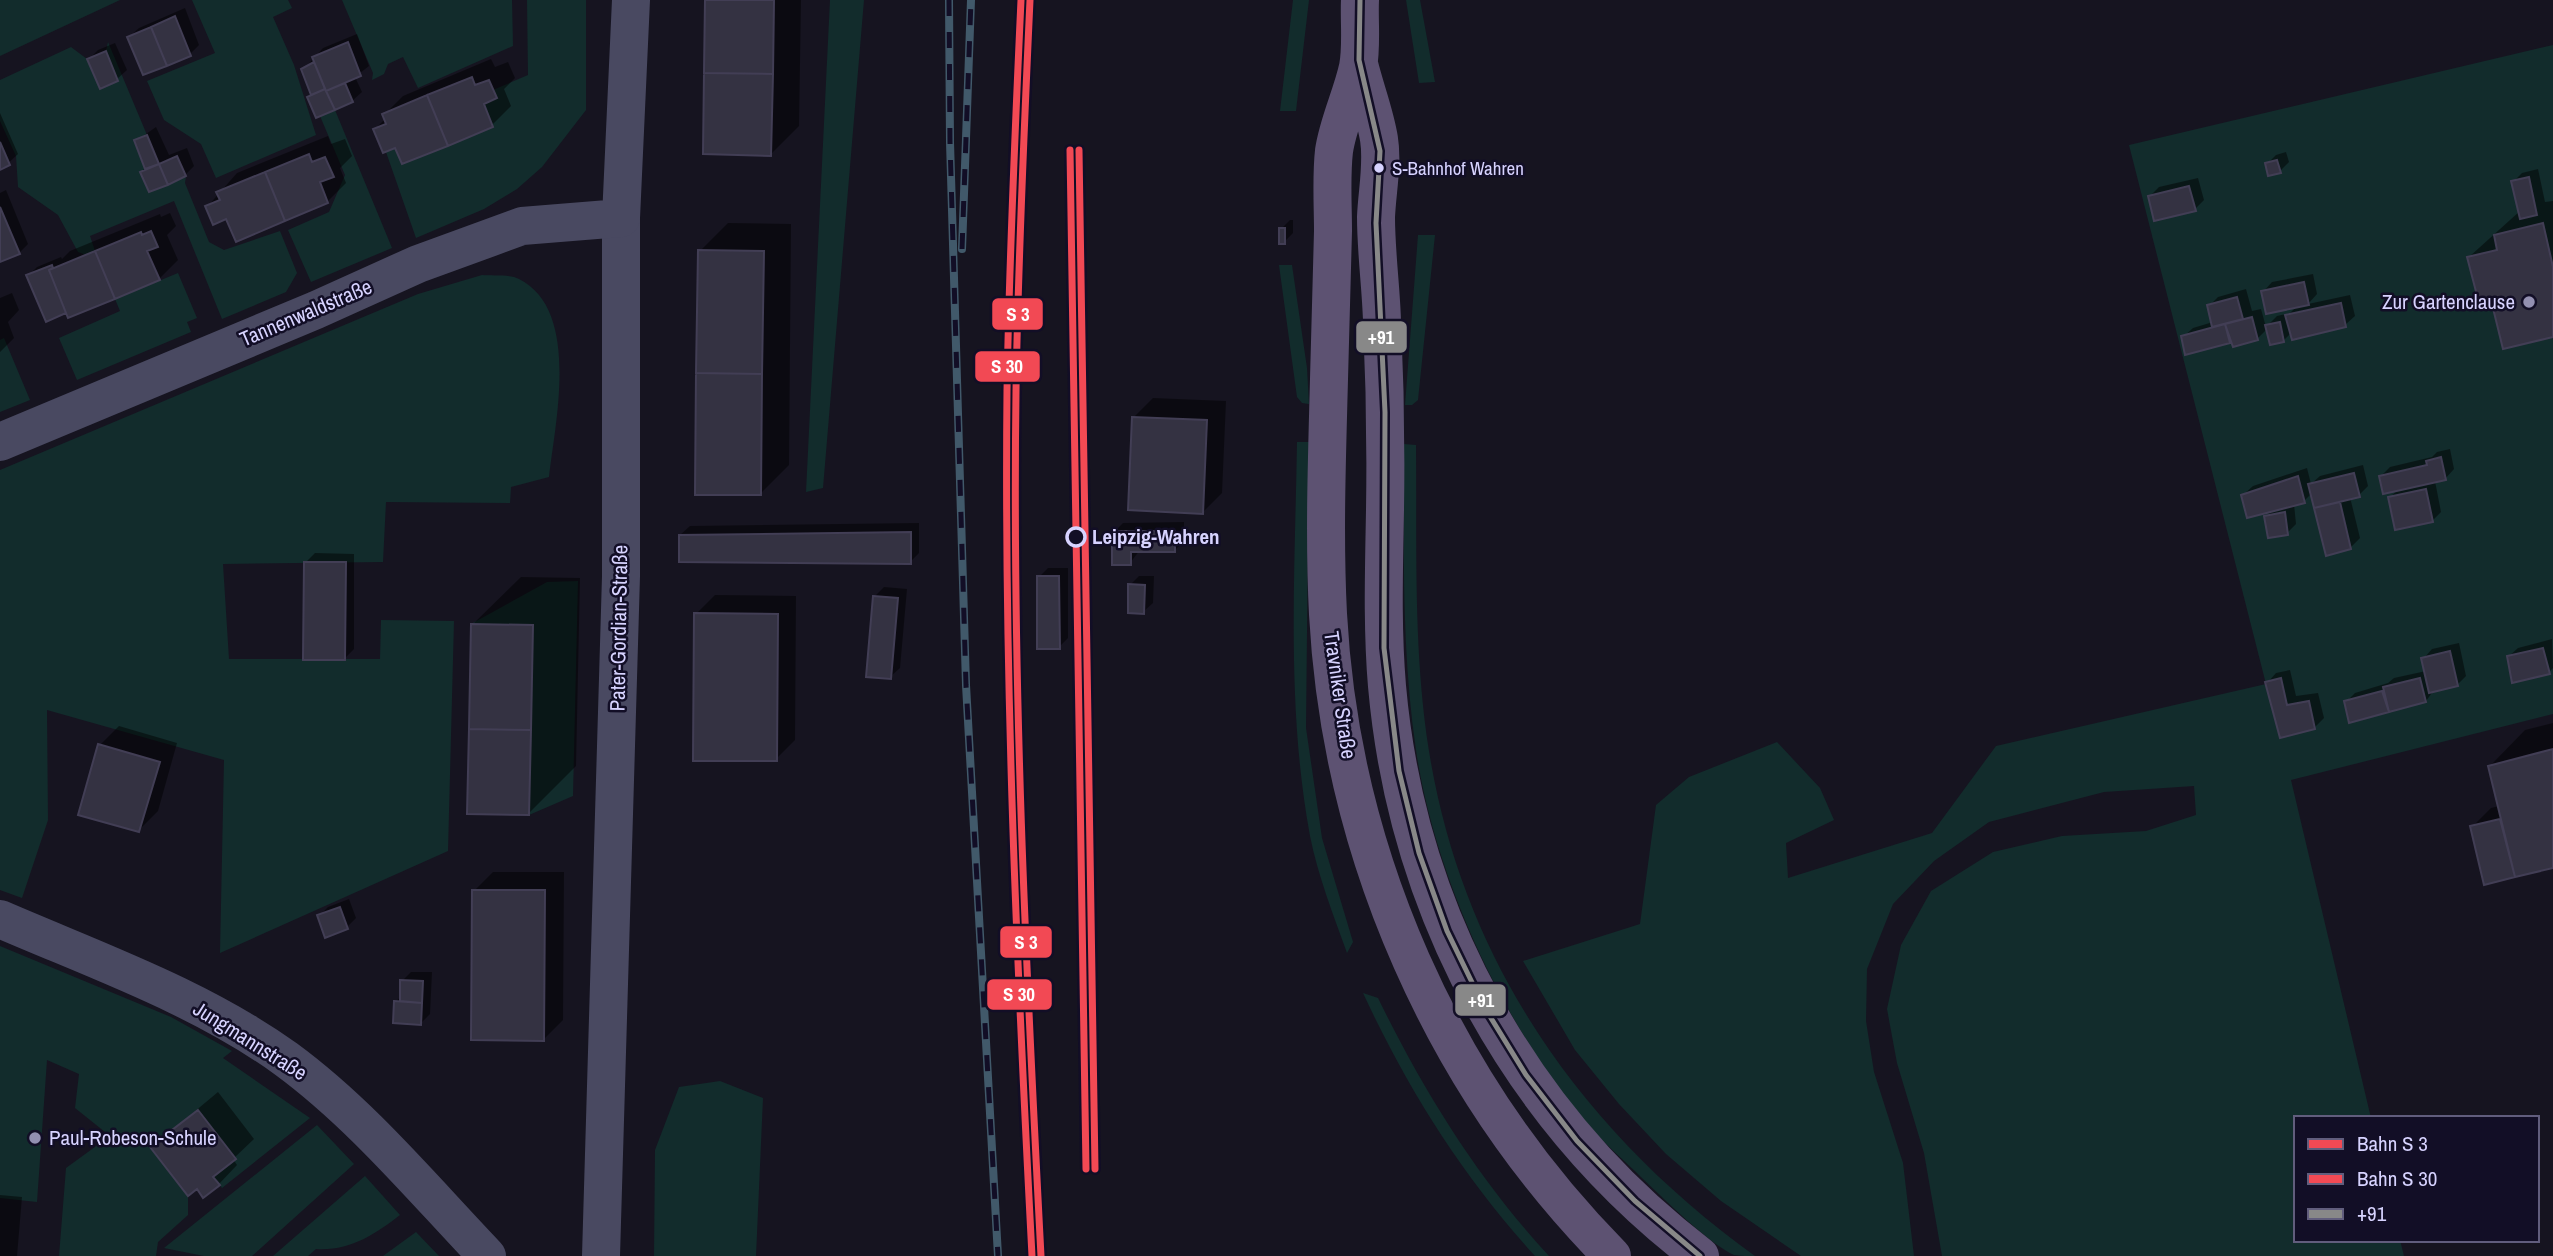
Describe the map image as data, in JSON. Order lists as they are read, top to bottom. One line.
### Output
{"streets":{"main road":["Travniker Straße"],"street":["Tannenwaldstraße","Pater-Gordian-Straße","Jungmannstraße"]},"crossings":[["Tannenwaldstraße","Pater-Gordian-Straße"]],"places":["S-Bahnhof Wahren","Zur Gartenclause","Leipzig-Wahren","Paul-Robeson-Schule"],"lines":["transit line +91"],"legend":["Bahn S 3","Bahn S 30","+91"]}
